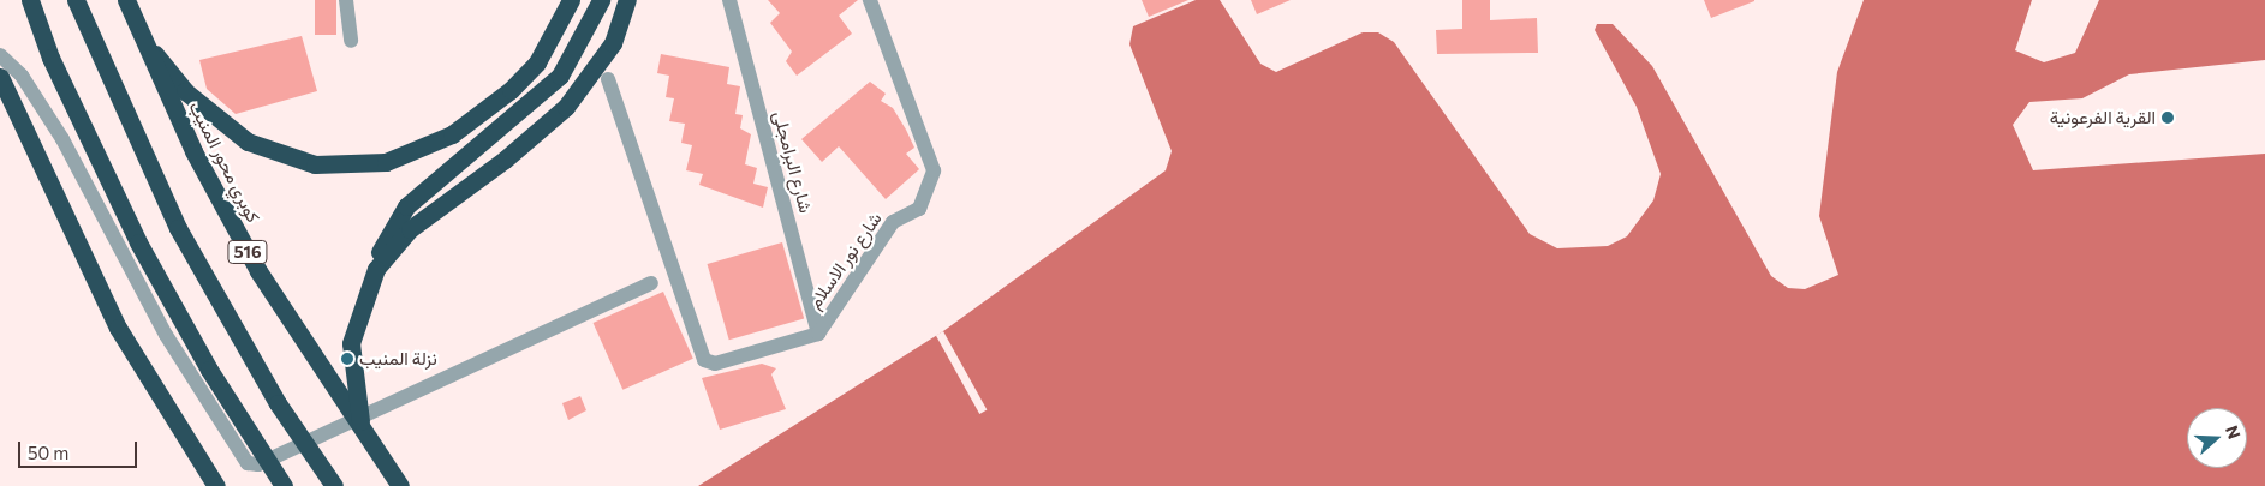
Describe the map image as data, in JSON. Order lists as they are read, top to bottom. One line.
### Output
{"streets":{"highway":["كوبري محور المنيب","516"],"street":["شارع البرامجلى","شارع نور الاسلام"]},"crossings":[["شارع البرامجلى","شارع نور الاسلام"]],"places":["القرية الفرعونية","نزلة المنيب"],"scale_bar":"50 m","north":"right"}
